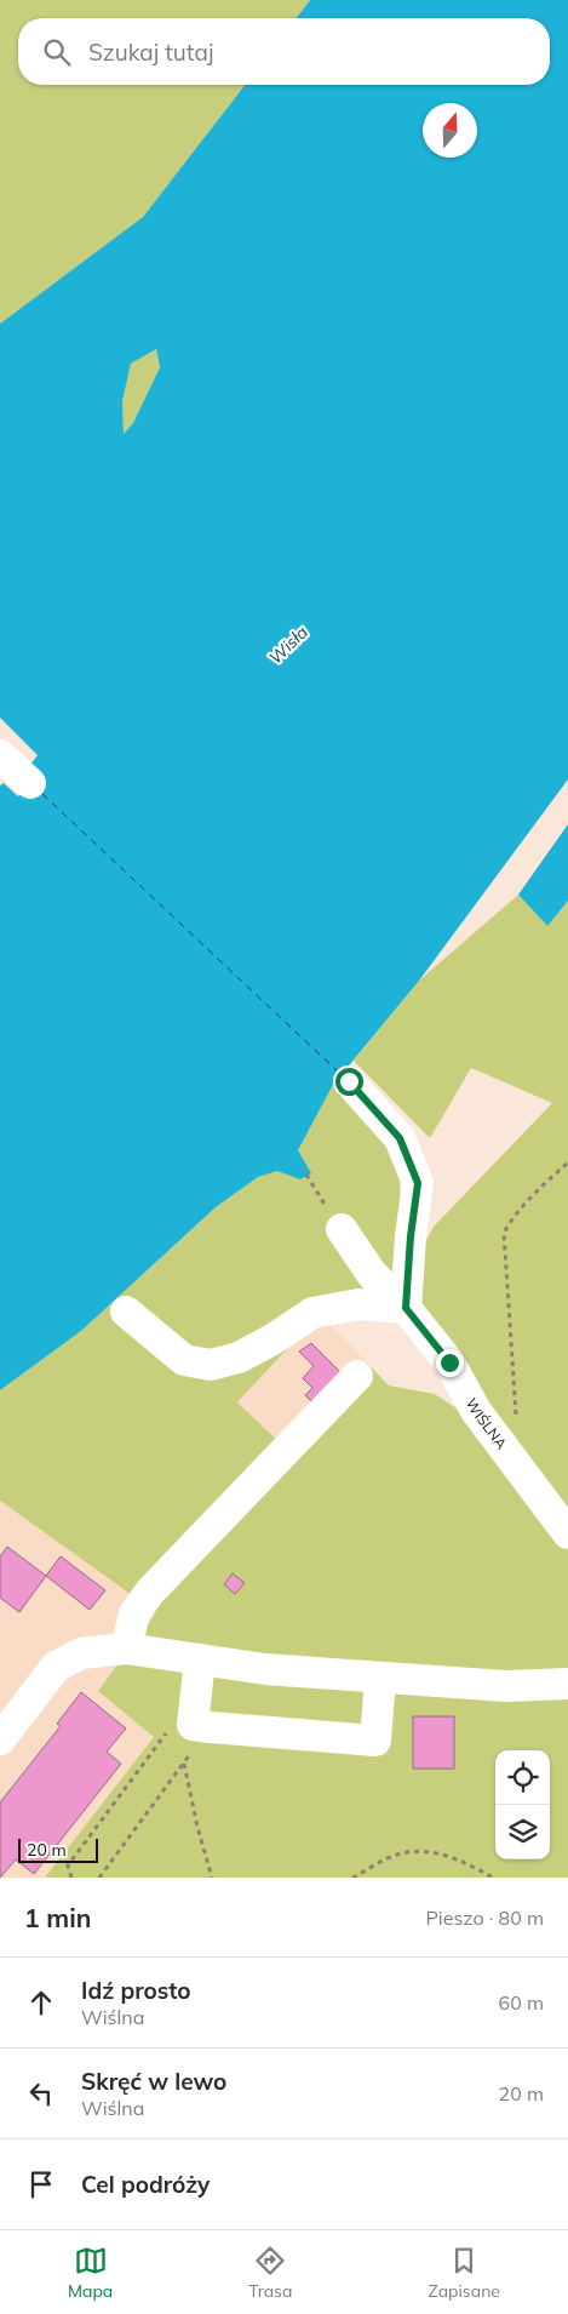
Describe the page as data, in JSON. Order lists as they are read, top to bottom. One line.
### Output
{"streets":{"street":["WIŚLNA"]},"water":["Wisła"],"scale_bar":"20 m","north":"top","page":{"search":"Szukaj tutaj","scale":"20 m","heading":["1 min","Pieszo · 80 m"],"list":[["Idź prosto","Wiślna","60 m"],["Skręć w lewo","Wiślna","20 m"],"Cel podróży"],"nav":["Mapa","Trasa","Zapisane"]}}
